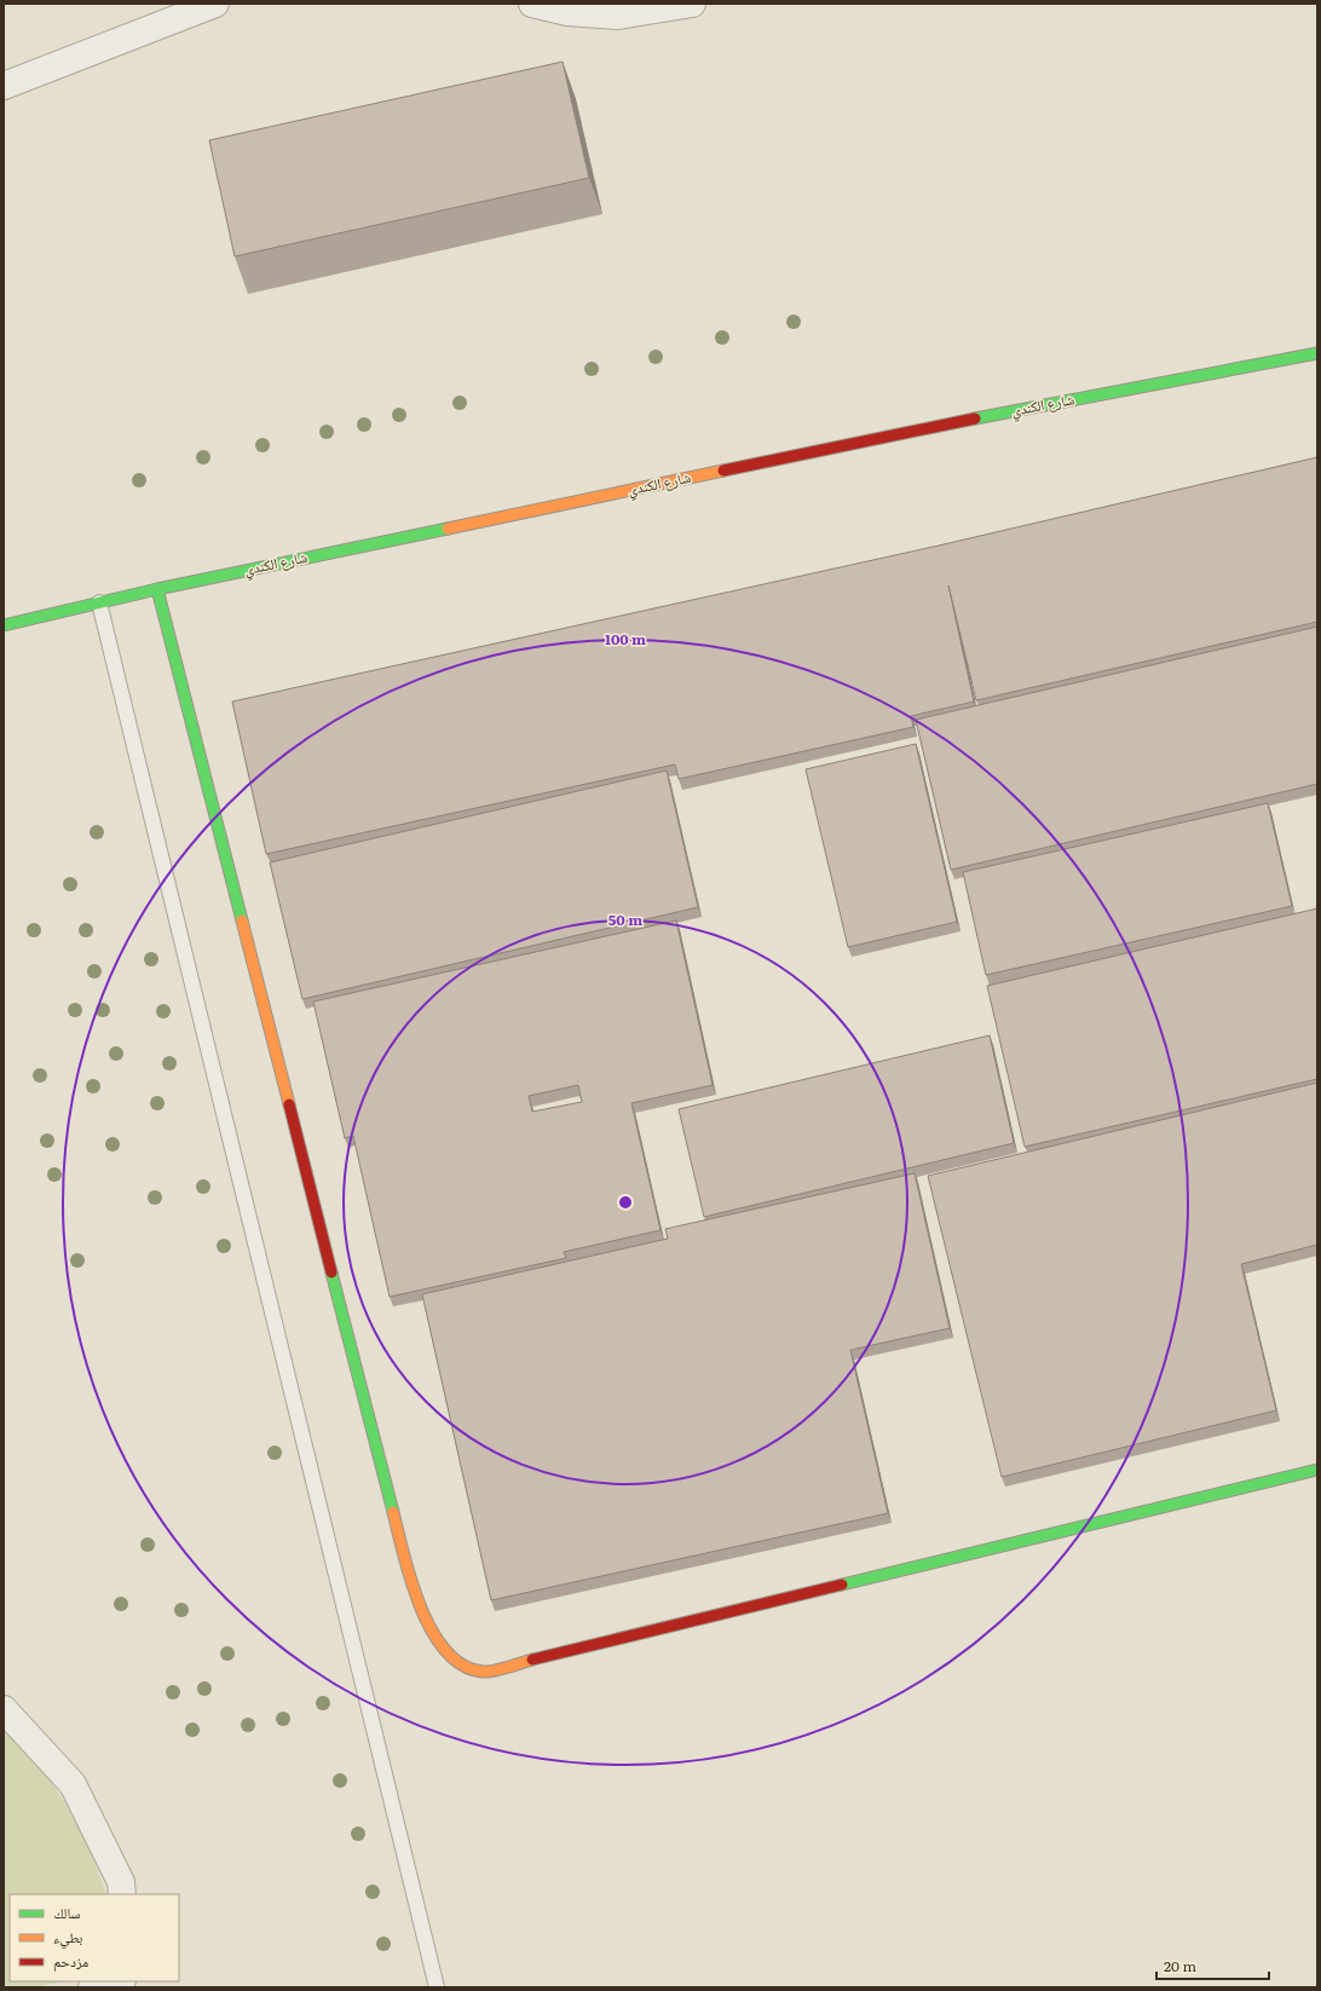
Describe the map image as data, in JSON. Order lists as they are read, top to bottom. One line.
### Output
{"streets":{"street":["شارع الكندي"]},"legend":["سالك","بطيء","مزدحم"],"scale_bar":"20 m","rings":["100 m","50 m"]}
